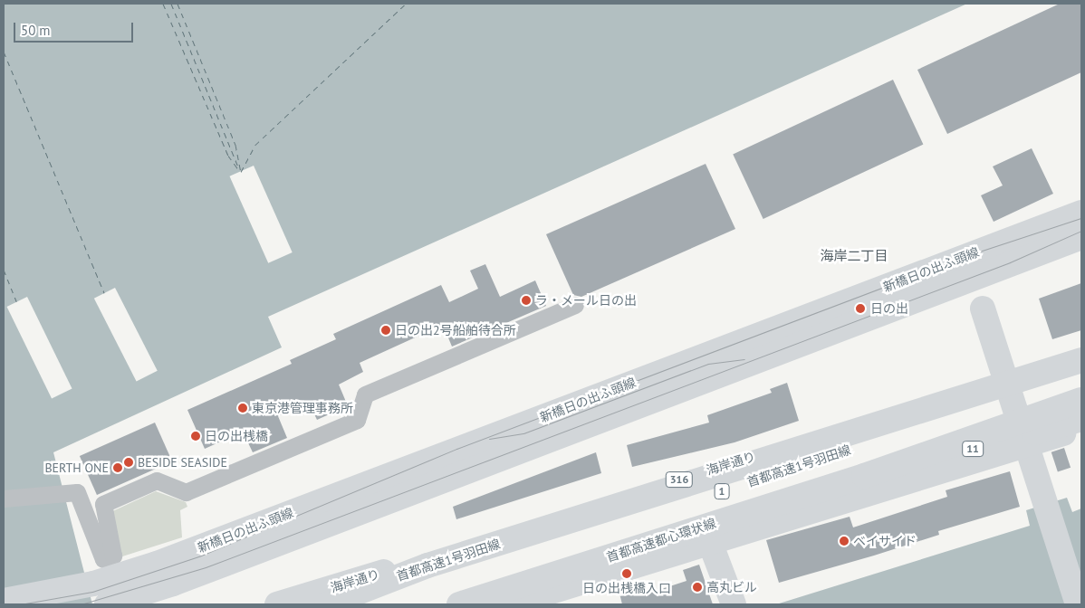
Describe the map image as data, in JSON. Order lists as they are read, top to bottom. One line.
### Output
{"streets":{"main road":["新橋日の出ふ頭線","11","海岸通り","首都高速1号羽田線","316","1","首都高速都心環状線"]},"crossings":[["11","1"],["11","首都高速都心環状線"],["1","首都高速都心環状線"]],"districts":["海岸二丁目"],"places":["ラ・メール日の出","日の出","日の出2号船舶待合所","東京港管理事務所","日の出桟橋","BESIDE SEASIDE","BERTH ONE","ベイサイド","日の出桟橋入口","高丸ビル"],"scale_bar":"50 m"}
